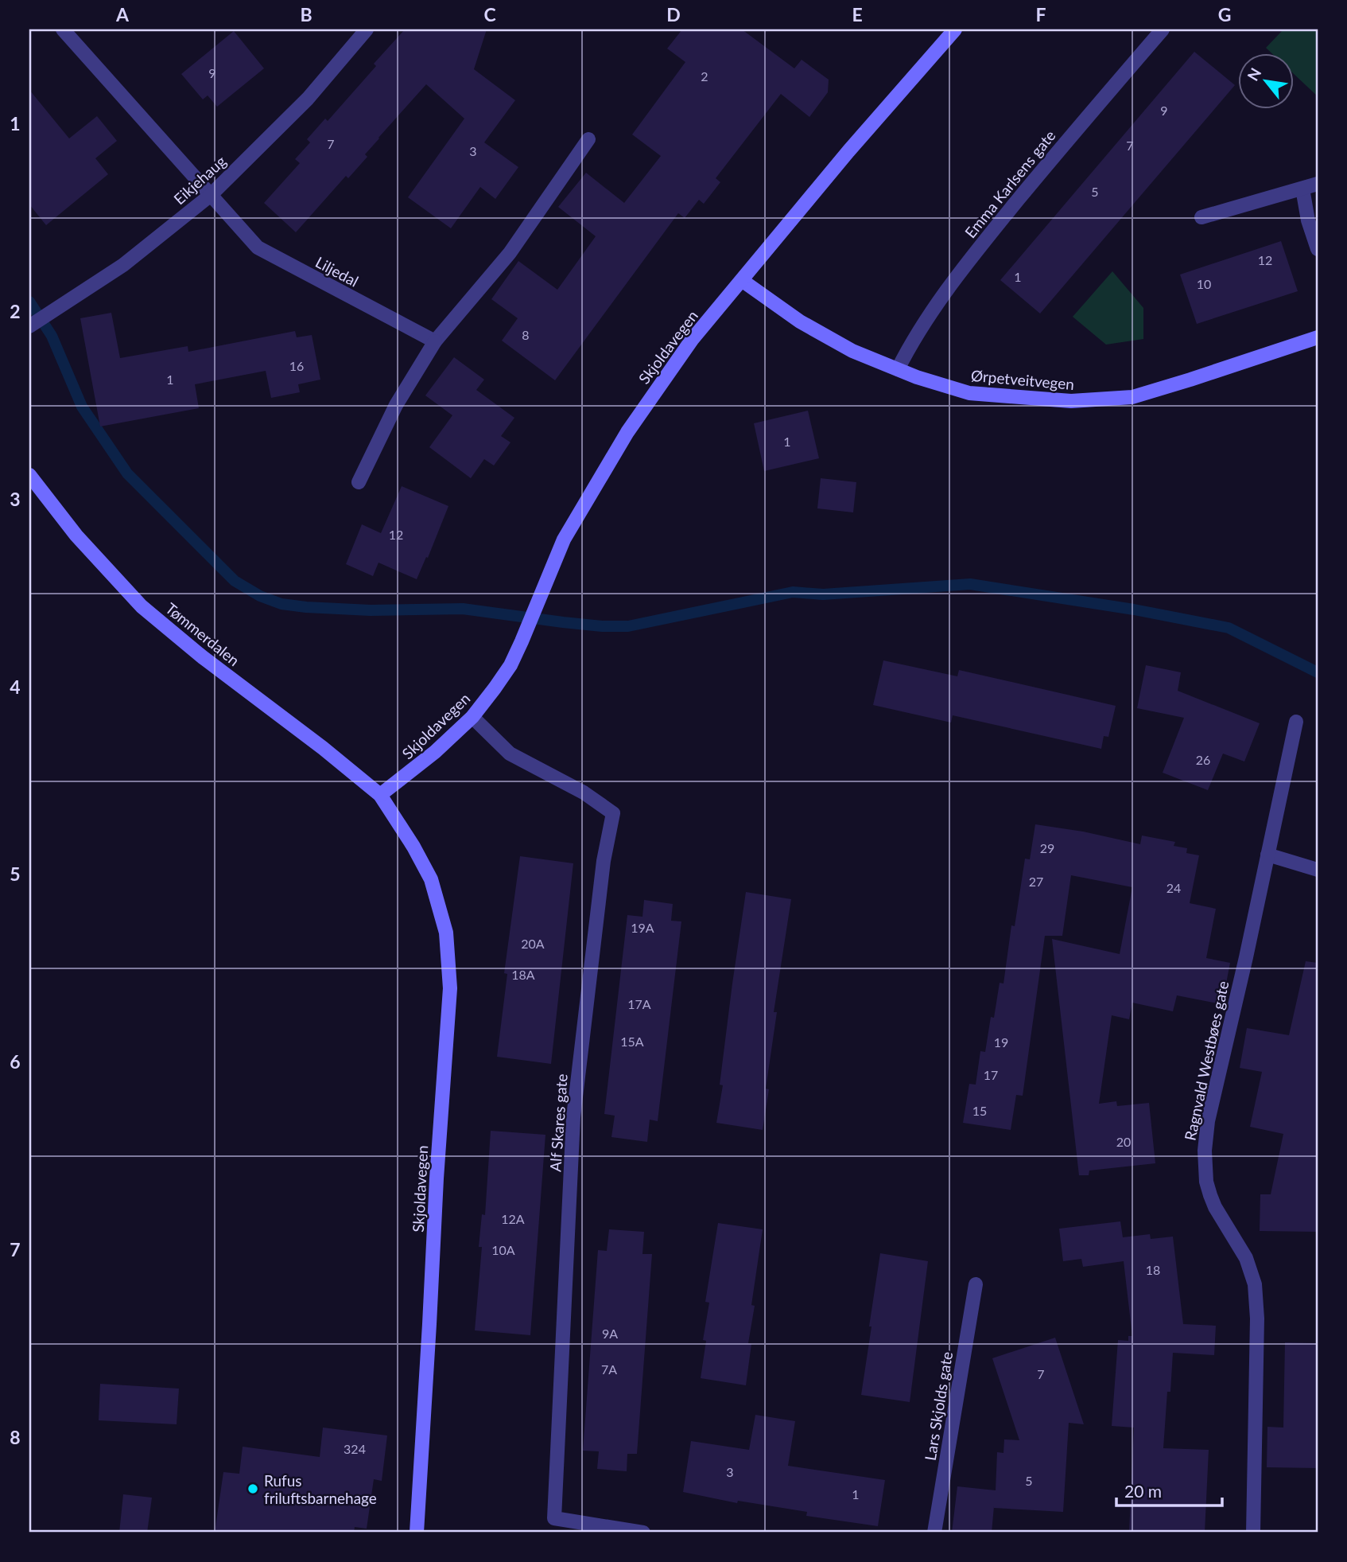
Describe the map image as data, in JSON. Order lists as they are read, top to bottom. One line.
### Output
{"streets":{"street":["Eikjehaug","Emma Karlsens gate","Liljedal","Skjoldavegen","Ørpetveitvegen","Tømmerdalen","Ragnvald Westbøes gate","Alf Skares gate","Lars Skjolds gate"]},"crossings":[["Eikjehaug","Liljedal"],["Emma Karlsens gate","Ørpetveitvegen"],["Skjoldavegen","Ørpetveitvegen"],["Skjoldavegen","Tømmerdalen"],["Skjoldavegen","Alf Skares gate"]],"places":["Rufus friluftsbarnehage"],"house_numbers":["9","2","9","7","7","3","5","12","1","10","8","16","1","1","12","26","29","27","24","19A","20A","18A","17A","15A","19","17","15","20","12A","10A","18","9A","7A","7","324","3","5","1"],"scale_bar":"20 m","north":"top left","grid":{"columns":["A","B","C","D","E","F","G"],"rows":["1","2","3","4","5","6","7","8"]}}
